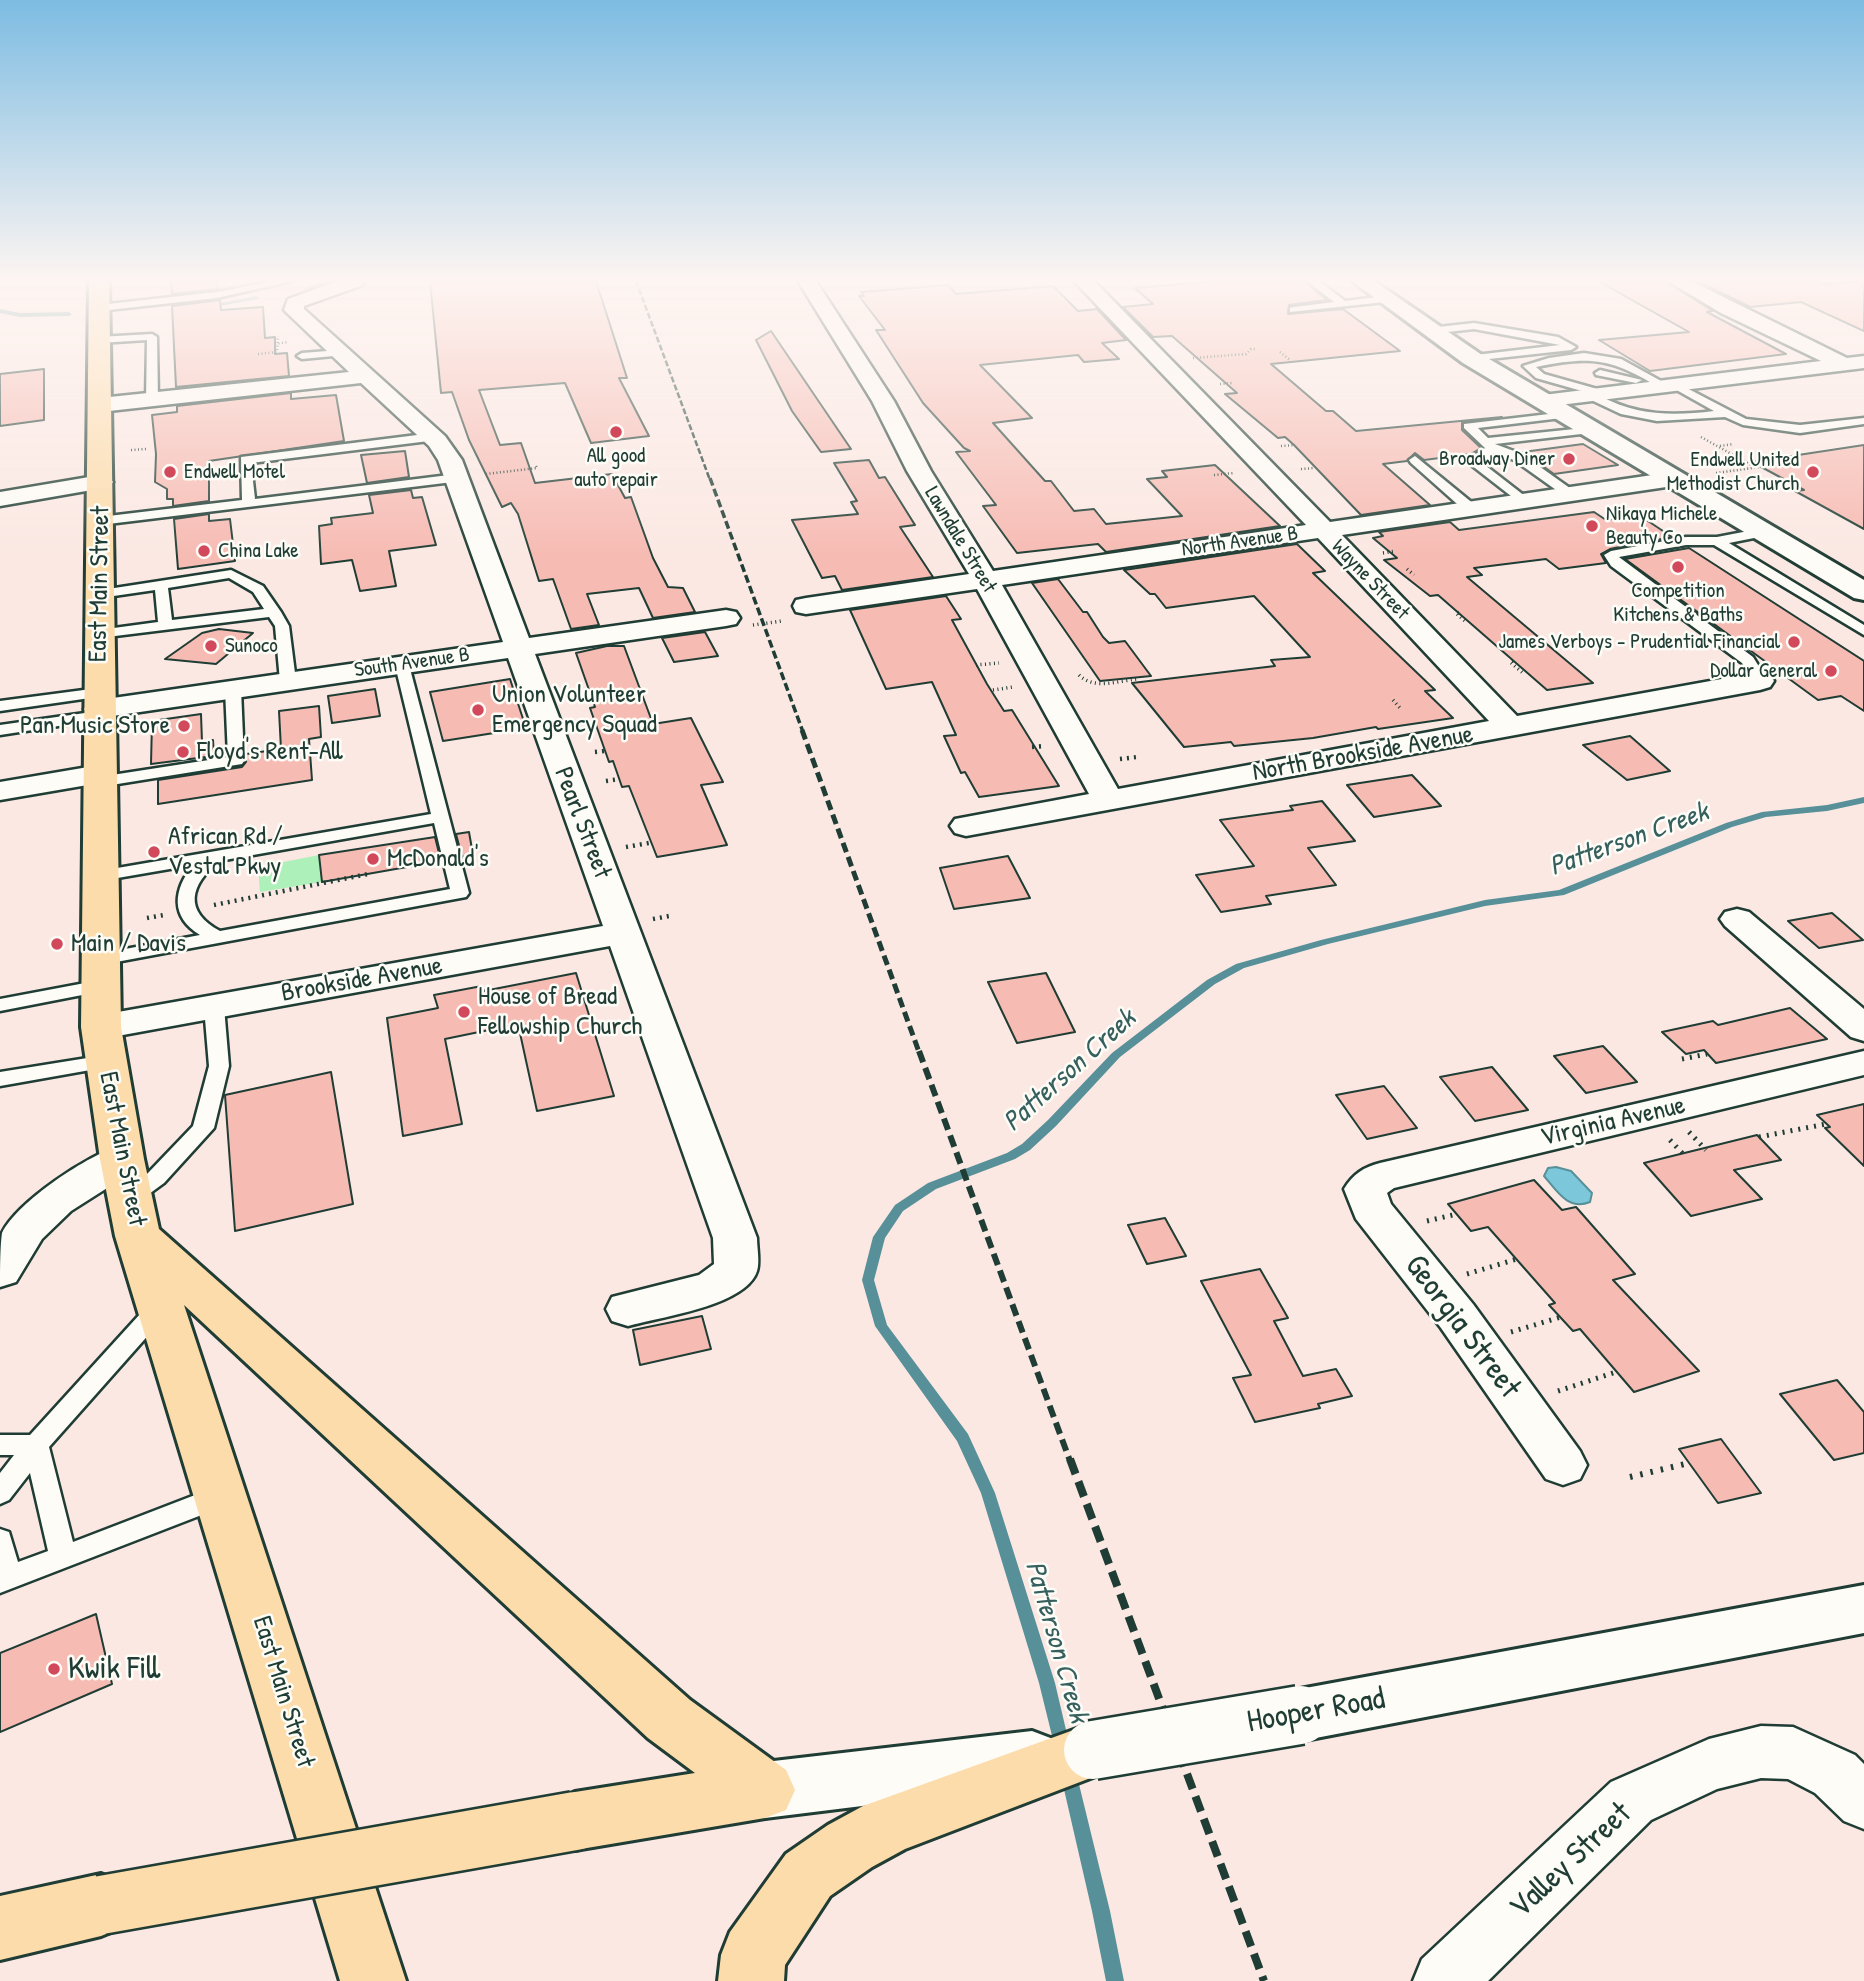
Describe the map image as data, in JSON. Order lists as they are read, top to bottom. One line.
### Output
{"streets":{"main road":["East Main Street"],"street":["Lawndale Street","North Avenue B","Wayne Street","South Avenue B","North Brookside Avenue","Pearl Street","Brookside Avenue","Virginia Avenue","Georgia Street","Hooper Road","Valley Street"]},"crossings":[["Lawndale Street","North Avenue B"],["Lawndale Street","North Brookside Avenue"],["North Avenue B","Wayne Street"],["Wayne Street","North Brookside Avenue"],["East Main Street","South Avenue B"],["East Main Street","Brookside Avenue"],["South Avenue B","Pearl Street"],["Pearl Street","Brookside Avenue"],["Virginia Avenue","Georgia Street"]],"water":["Patterson Creek"],"places":["All good auto repair","Broadway Diner","Endwell Motel","Endwell United Methodist Church","Nikaya Michele Beauty Co","China Lake","Competition Kitchens & Baths","James Verboys - Prudential Financial","Sunoco","Dollar General","Union Volunteer Emergency Squad","Pan Music Store","Floyd's Rent-All","African Rd / Vestal Pkwy","McDonald's","Main / Davis","House of Bread Fellowship Church","Kwik Fill"]}
